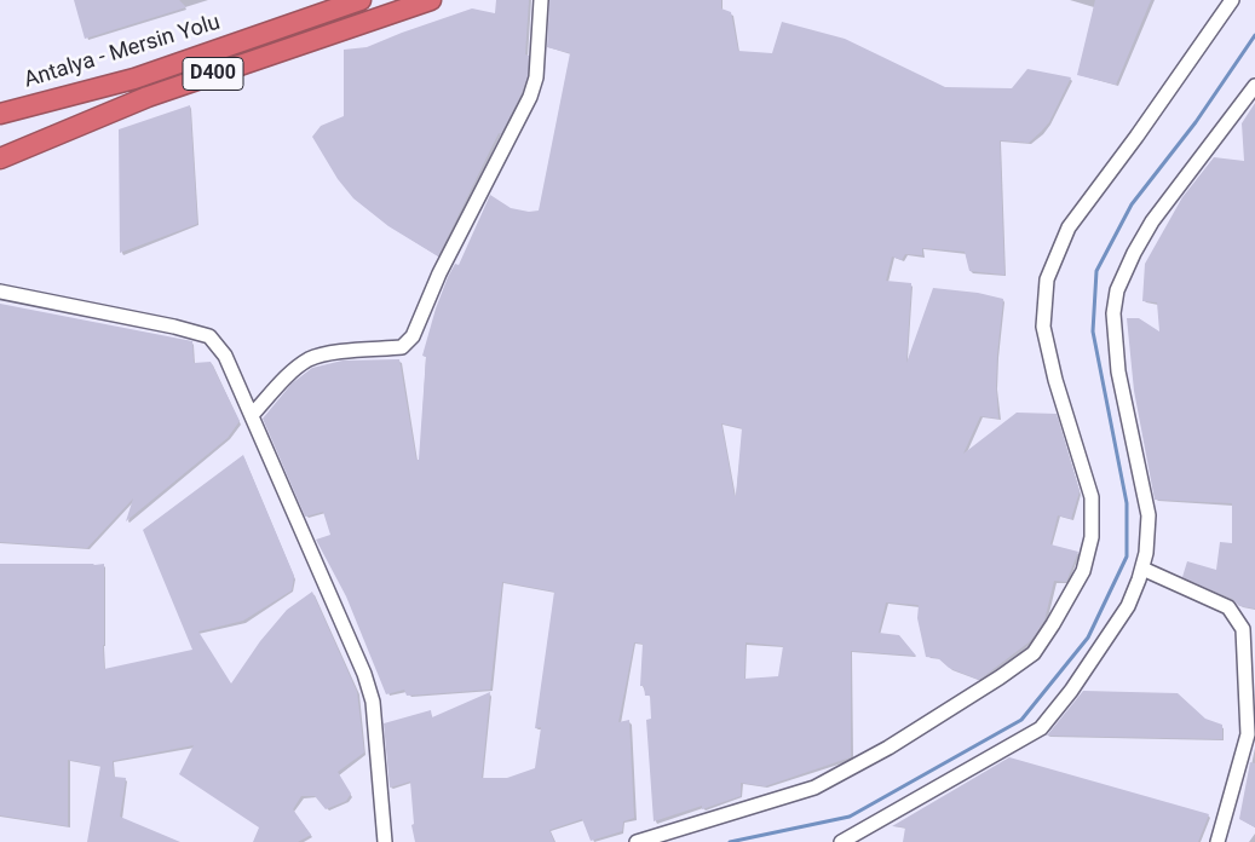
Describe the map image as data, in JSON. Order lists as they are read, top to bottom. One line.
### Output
{"streets":{"highway":["Antalya - Mersin Yolu","D400"]}}
